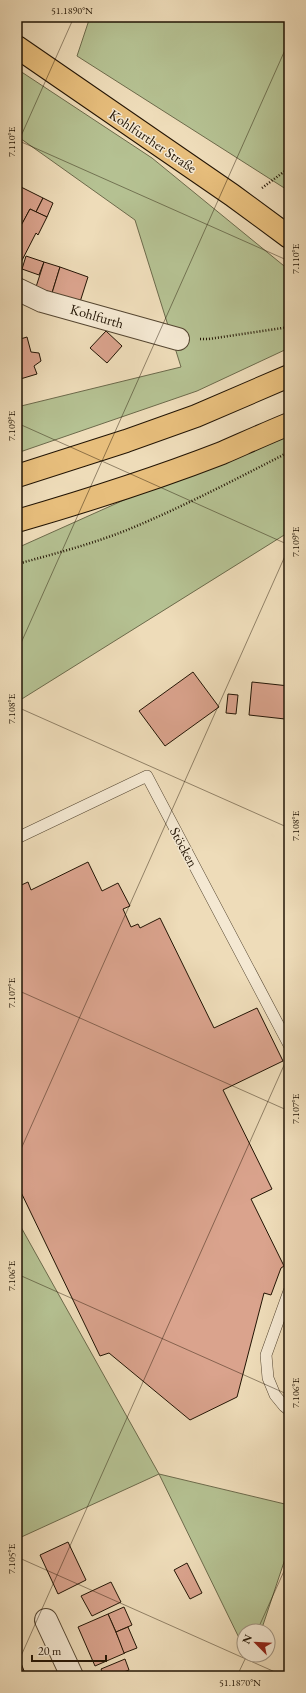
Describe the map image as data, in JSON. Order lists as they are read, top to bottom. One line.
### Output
{"streets":{"main road":["Kohlfurther Straße"],"street":["Kohlfurth"],"lane":["Stöcken"]},"scale_bar":"20 m","north":"top left","coordinates":["51.1890°N","7.110°E","7.109°E","7.108°E","7.107°E","7.106°E","7.105°E","51.1870°N"]}
